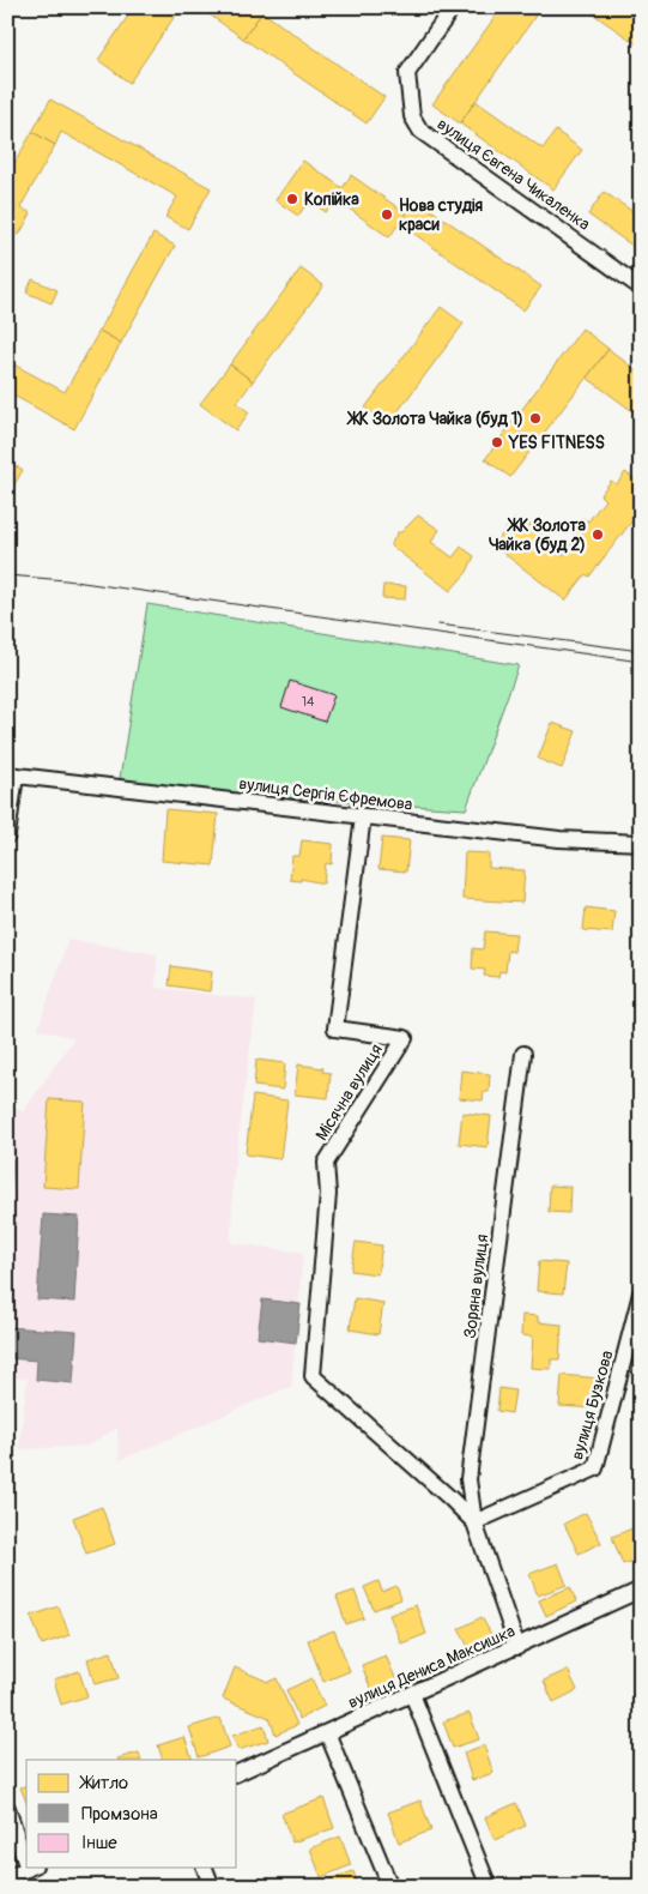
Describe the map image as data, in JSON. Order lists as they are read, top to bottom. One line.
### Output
{"streets":{"street":["вулиця Євгена Чикаленка","вулиця Сергія Єфремова","Місячна вулиця","Зоряна вулиця","вулиця Бузкова","вулиця Дениса Максишка"]},"crossings":[["вулиця Сергія Єфремова","Місячна вулиця"],["Місячна вулиця","Зоряна вулиця"],["Місячна вулиця","вулиця Бузкова"],["Зоряна вулиця","вулиця Бузкова"]],"places":["Копійка","Нова студія краси","ЖК Золота Чайка (буд 1)","YES FITNESS","ЖК Золота Чайка (буд 2)"],"house_numbers":["14"],"legend":["Житло","Промзона","Інше"]}
